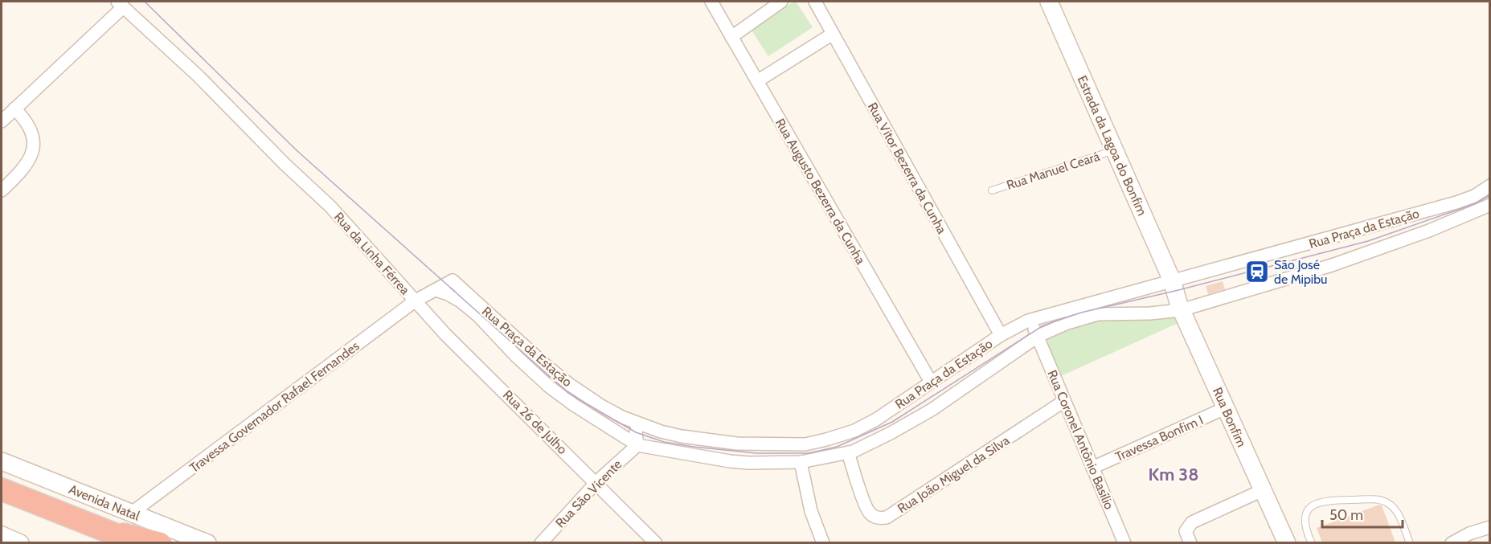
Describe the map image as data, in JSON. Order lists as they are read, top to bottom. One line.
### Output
{"streets":{"street":["Estrada da Lagoa do Bonfim","Rua Vitor Bezerra da Cunha","Rua Augusto Bezerra da Cunha","Rua Praça da Estação","Rua da Linha Férrea","Travessa Governador Rafael Fernandes","Rua Bonfim","Rua 26 de Julho","Travessa Bonfim I","Rua Coronel Antônio Basílio","Rua João Miguel da Silva","Rua São Vicente","Avenida Natal"],"lane":["Rua Manuel Ceará"]},"crossings":[["Estrada da Lagoa do Bonfim","Rua Manuel Ceará"],["Estrada da Lagoa do Bonfim","Rua Praça da Estação"],["Estrada da Lagoa do Bonfim","Rua Bonfim"],["Rua Vitor Bezerra da Cunha","Rua Praça da Estação"],["Rua Augusto Bezerra da Cunha","Rua Praça da Estação"],["Rua Praça da Estação","Rua da Linha Férrea"],["Rua Praça da Estação","Rua Bonfim"],["Rua Praça da Estação","Rua Coronel Antônio Basílio"],["Rua Praça da Estação","Rua João Miguel da Silva"],["Rua da Linha Férrea","Travessa Governador Rafael Fernandes"],["Rua da Linha Férrea","Rua 26 de Julho"],["Travessa Governador Rafael Fernandes","Rua 26 de Julho"],["Travessa Governador Rafael Fernandes","Avenida Natal"],["Rua Bonfim","Travessa Bonfim I"],["Rua 26 de Julho","Rua São Vicente"],["Travessa Bonfim I","Rua Coronel Antônio Basílio"],["Rua Coronel Antônio Basílio","Rua João Miguel da Silva"]],"districts":["Km 38"],"places":{"station":["São José de Mipibu"]},"scale_bar":"50 m"}
